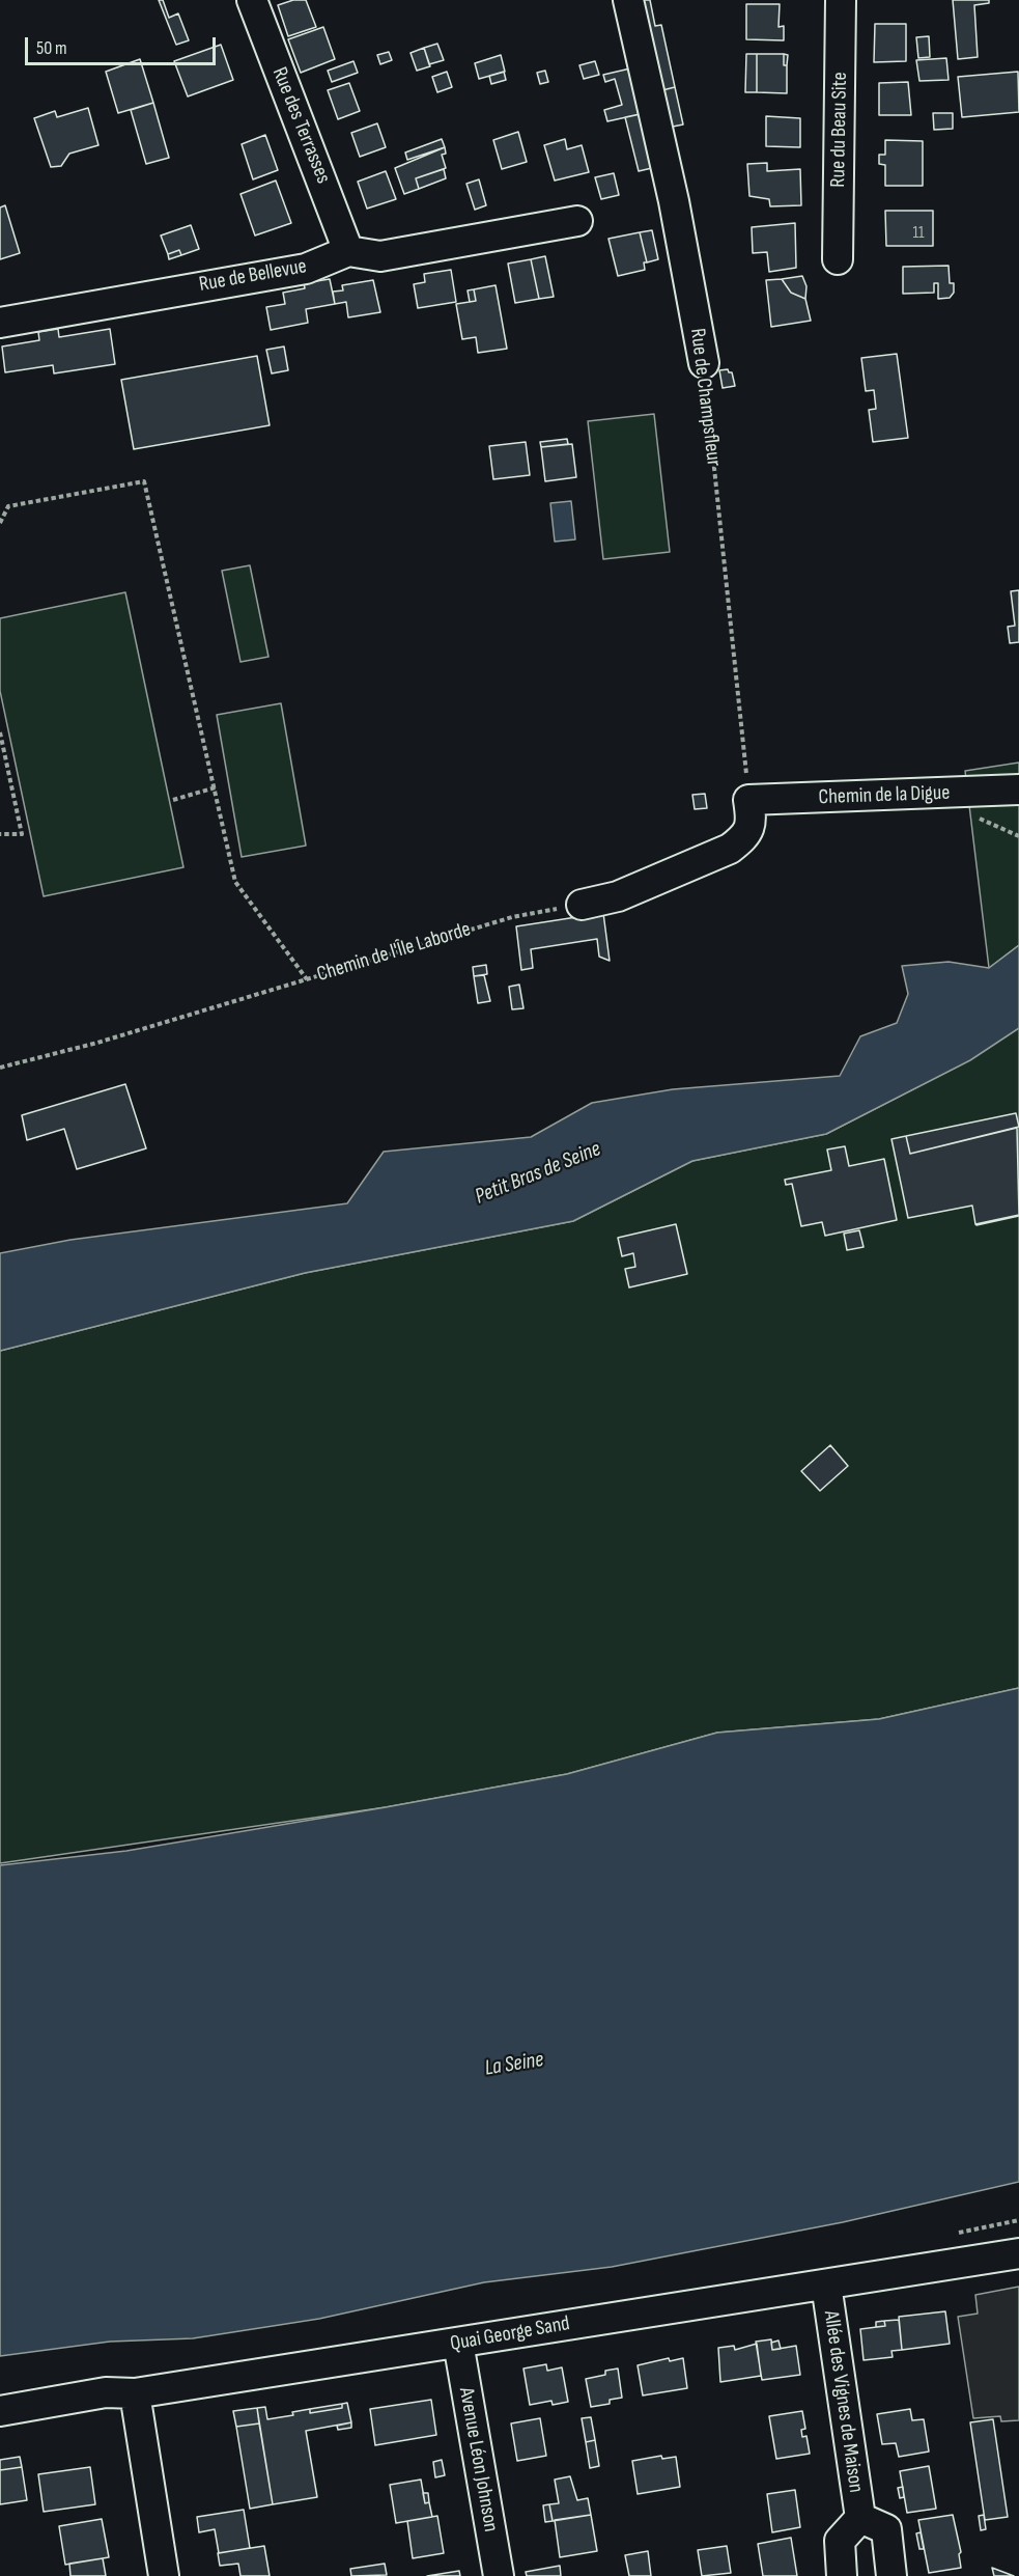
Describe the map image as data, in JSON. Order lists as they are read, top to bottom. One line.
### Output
{"streets":{"street":["Rue des Terrasses","Rue du Beau Site","Rue de Bellevue","Rue de Champsfleur","Chemin de la Digue","Quai George Sand","Allée des Vignes de Maison","Avenue Léon Johnson"],"path":["Chemin de l'Île Laborde"]},"crossings":[["Rue des Terrasses","Rue de Bellevue"],["Rue de Champsfleur","Chemin de la Digue"],["Quai George Sand","Allée des Vignes de Maison"],["Quai George Sand","Avenue Léon Johnson"]],"water":["Petit Bras de Seine","La Seine"],"house_numbers":["11"],"scale_bar":"50 m"}
